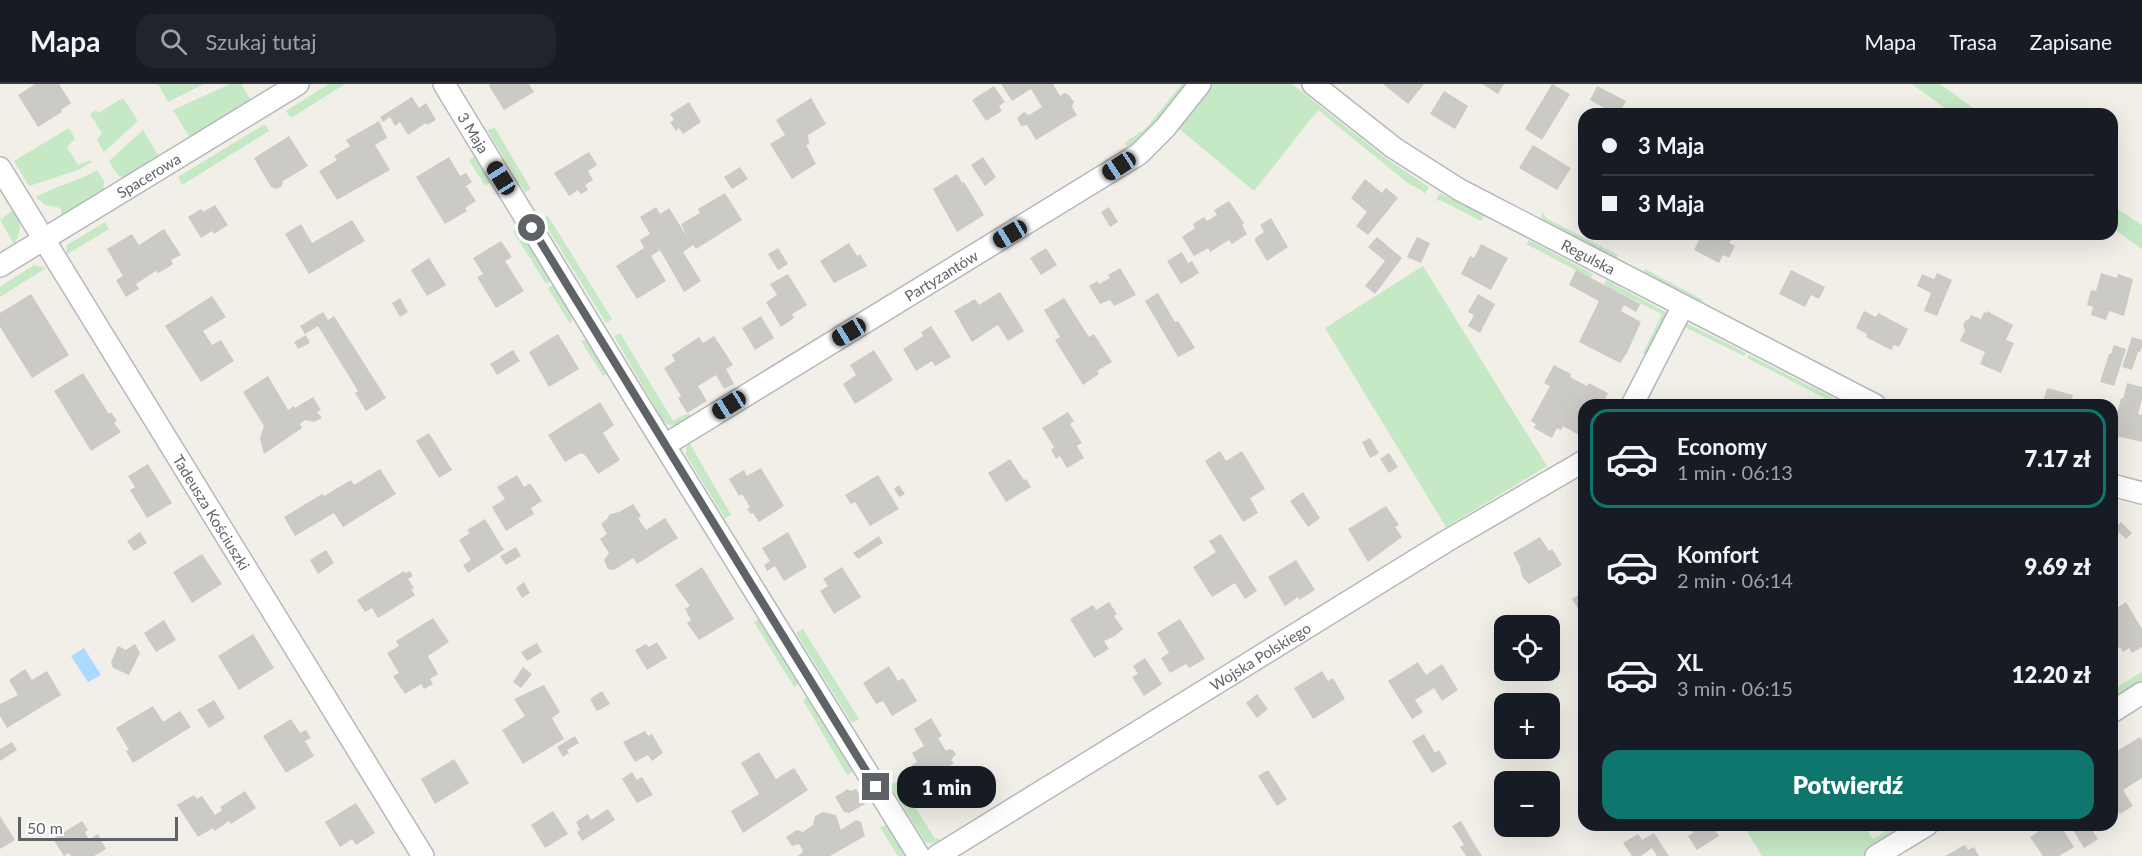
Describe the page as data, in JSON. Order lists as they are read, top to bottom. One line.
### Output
{"streets":{"street":["3 Maja","Spacerowa","Regulska","Partyzantów","Tadeusza Kościuszki","Wojska Polskiego"]},"crossings":[["3 Maja","Partyzantów"],["Spacerowa","Tadeusza Kościuszki"]],"scale_bar":"50 m","page":{"header":"Mapa","search":"Szukaj tutaj","nav":["Mapa","Trasa","Zapisane"],"banner":["3 Maja","3 Maja"],"list":[{"name":"Economy","note":"1 min · 06:13","value":"7.17 zł"},{"name":"Komfort","note":"2 min · 06:14","value":"9.69 zł"},{"name":"XL","note":"3 min · 06:15","value":"12.20 zł"}],"map_buttons":["+","−"],"buttons":"Potwierdź","bubble":"1 min","scale":"50 m"}}
